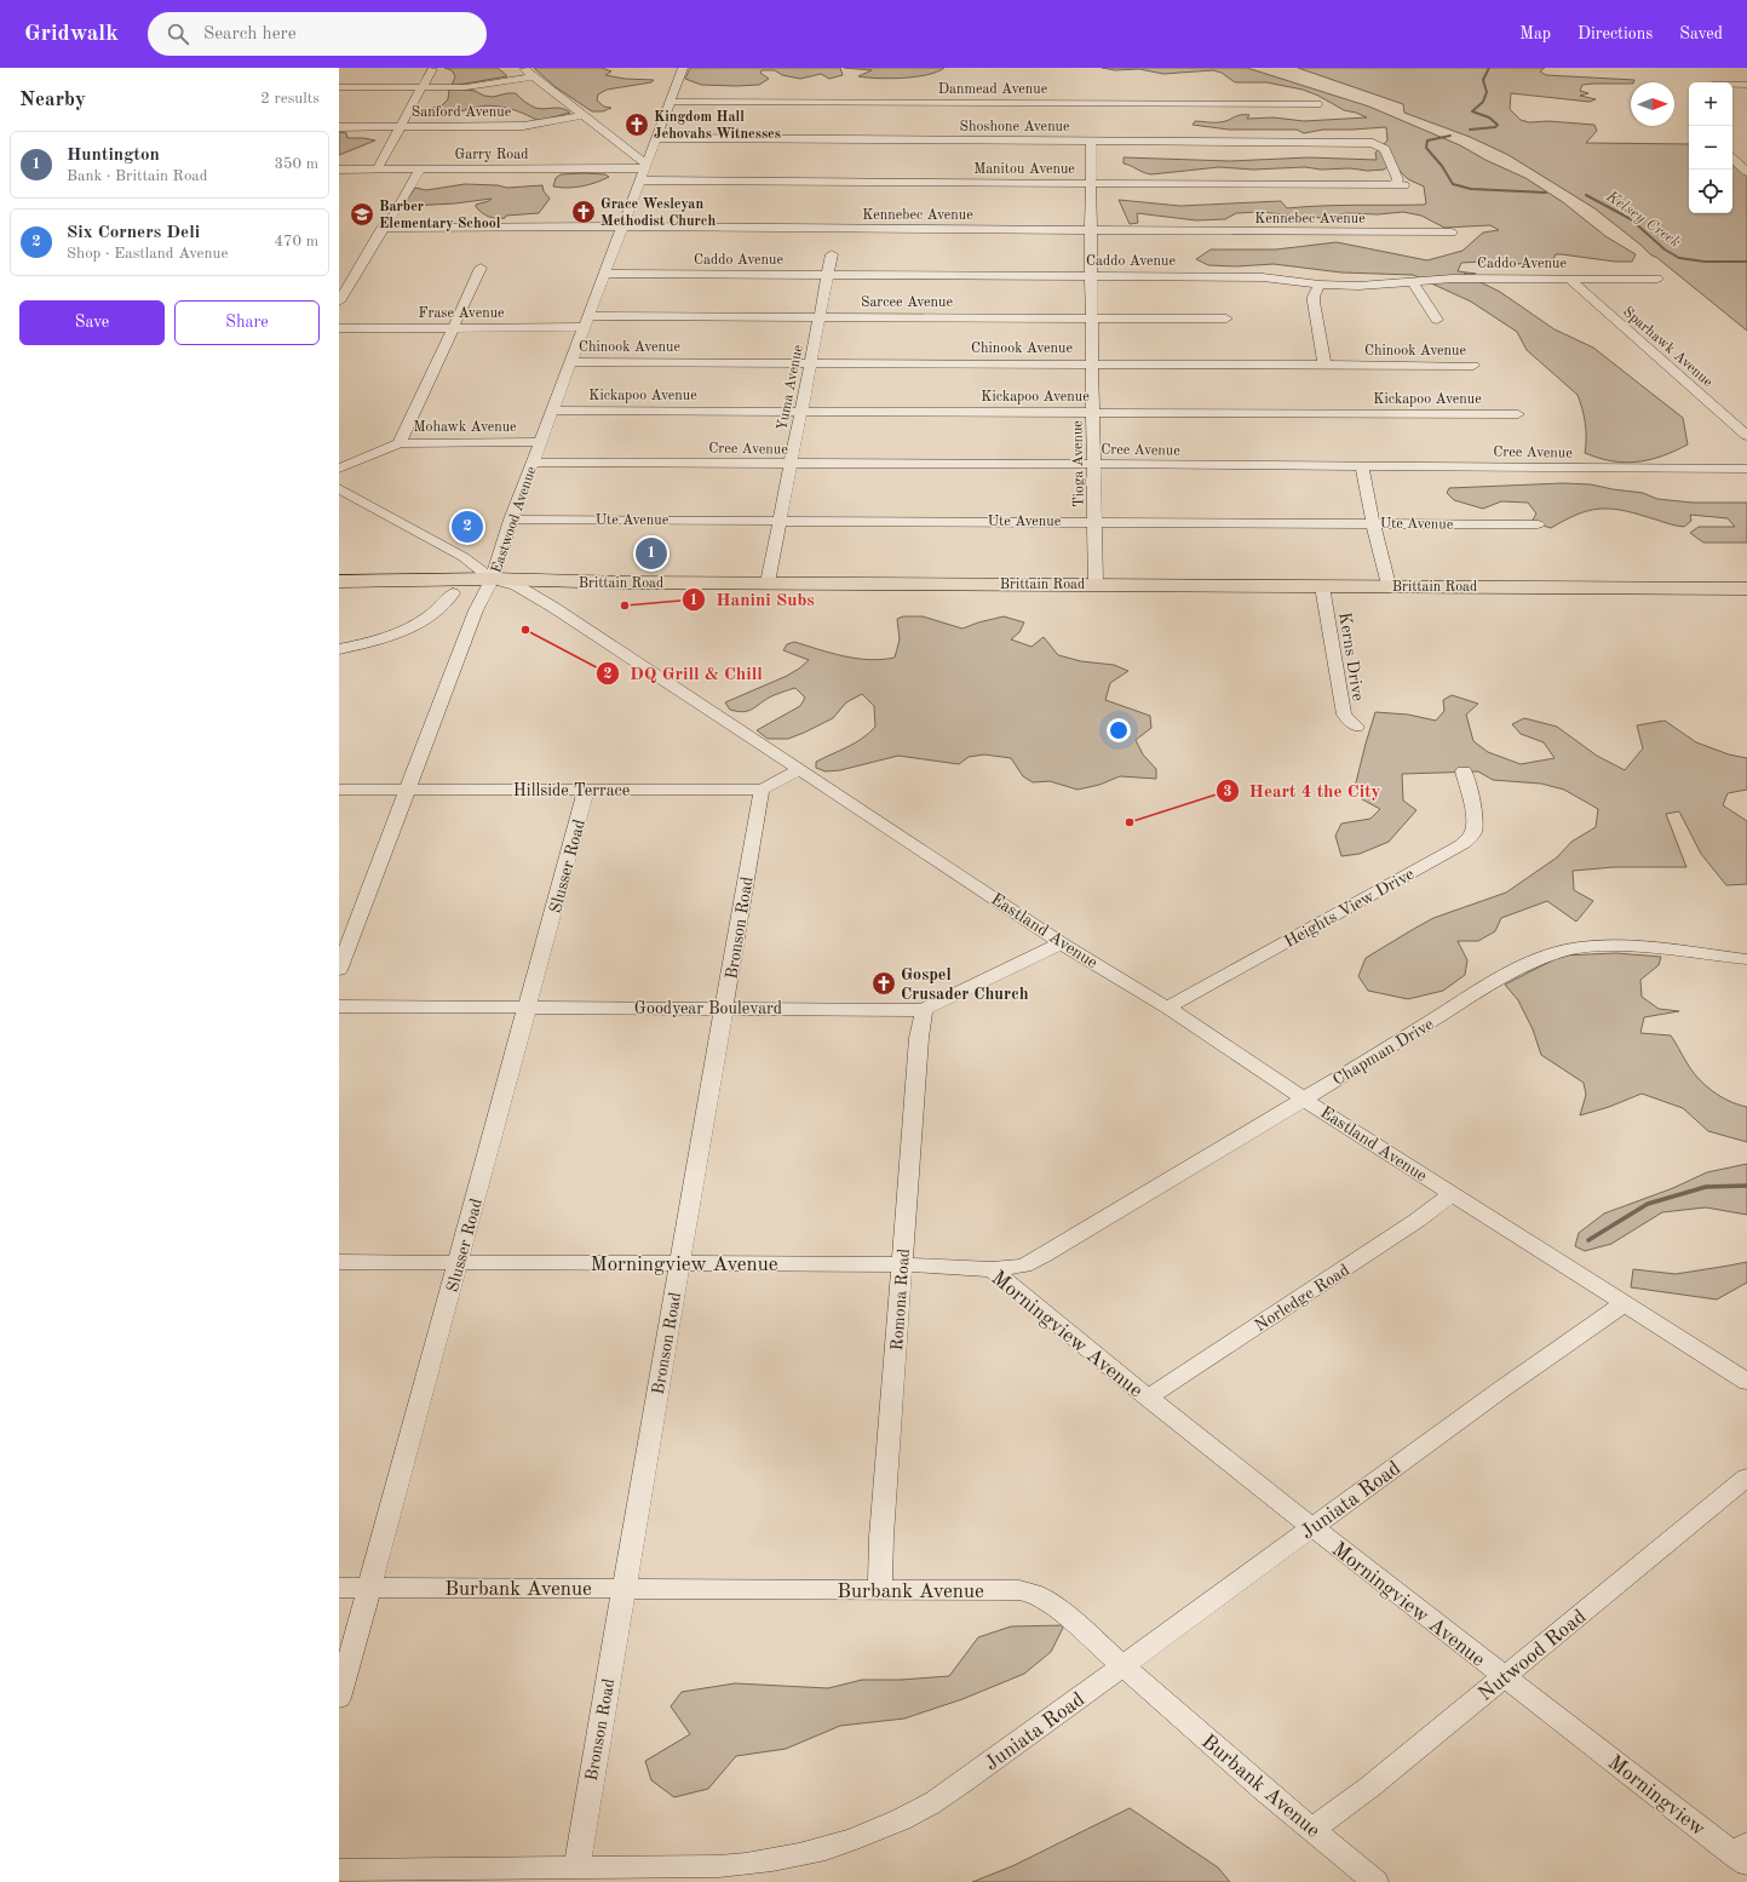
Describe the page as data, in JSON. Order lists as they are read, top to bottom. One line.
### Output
{"streets":{"main road":["Brittain Road"],"street":["Danmead Avenue","Sanford Avenue","Shoshone Avenue","Garry Road","Manitou Avenue","Kennebec Avenue","Caddo Avenue","Sarcee Avenue","Frase Avenue","Chinook Avenue","Sparhawk Avenue","Yuma Avenue","Kickapoo Avenue","Mohawk Avenue","Cree Avenue","Tioga Avenue","Eastwood Avenue","Ute Avenue","Kerns Drive","Hillside Terrace","Slusser Road","Heights View Drive","Bronson Road","Eastland Avenue","Goodyear Boulevard","Chapman Drive","Morningview Avenue","Norledge Road","Romona Road","Juniata Road","Burbank Avenue","Nutwood Road","Morningview"]},"crossings":[["Danmead Avenue","Eastwood Avenue"],["Shoshone Avenue","Manitou Avenue"],["Shoshone Avenue","Tioga Avenue"],["Shoshone Avenue","Eastwood Avenue"],["Garry Road","Eastwood Avenue"],["Manitou Avenue","Tioga Avenue"],["Manitou Avenue","Eastwood Avenue"],["Kennebec Avenue","Tioga Avenue"],["Kennebec Avenue","Eastwood Avenue"],["Caddo Avenue","Sparhawk Avenue"],["Caddo Avenue","Yuma Avenue"],["Caddo Avenue","Tioga Avenue"],["Caddo Avenue","Eastwood Avenue"],["Sarcee Avenue","Frase Avenue"],["Sarcee Avenue","Yuma Avenue"],["Sarcee Avenue","Tioga Avenue"],["Sarcee Avenue","Eastwood Avenue"],["Frase Avenue","Eastwood Avenue"],["Chinook Avenue","Yuma Avenue"],["Chinook Avenue","Tioga Avenue"],["Chinook Avenue","Eastwood Avenue"],["Yuma Avenue","Kickapoo Avenue"],["Yuma Avenue","Cree Avenue"],["Yuma Avenue","Ute Avenue"],["Yuma Avenue","Brittain Road"],["Kickapoo Avenue","Tioga Avenue"],["Kickapoo Avenue","Eastwood Avenue"],["Mohawk Avenue","Eastwood Avenue"],["Cree Avenue","Tioga Avenue"],["Cree Avenue","Eastwood Avenue"],["Tioga Avenue","Ute Avenue"],["Tioga Avenue","Brittain Road"],["Eastwood Avenue","Ute Avenue"],["Eastwood Avenue","Brittain Road"],["Eastwood Avenue","Hillside Terrace"],["Eastwood Avenue","Eastland Avenue"],["Brittain Road","Kerns Drive"],["Brittain Road","Eastland Avenue"],["Hillside Terrace","Slusser Road"],["Hillside Terrace","Bronson Road"],["Hillside Terrace","Eastland Avenue"],["Slusser Road","Goodyear Boulevard"],["Slusser Road","Morningview Avenue"],["Slusser Road","Burbank Avenue"],["Heights View Drive","Eastland Avenue"],["Bronson Road","Goodyear Boulevard"],["Bronson Road","Morningview Avenue"],["Bronson Road","Juniata Road"],["Bronson Road","Burbank Avenue"],["Eastland Avenue","Goodyear Boulevard"],["Eastland Avenue","Chapman Drive"],["Eastland Avenue","Norledge Road"],["Eastland Avenue","Juniata Road"],["Goodyear Boulevard","Romona Road"],["Chapman Drive","Morningview Avenue"],["Morningview Avenue","Norledge Road"],["Morningview Avenue","Romona Road"],["Morningview Avenue","Juniata Road"],["Morningview Avenue","Nutwood Road"],["Morningview Avenue","Morningview"],["Romona Road","Burbank Avenue"],["Juniata Road","Burbank Avenue"],["Burbank Avenue","Nutwood Road"]],"water":["Kelsey Creek"],"places":{"church":["Kingdom Hall Jehovahs Witnesses","Grace Wesleyan Methodist Church","Gospel Crusader Church"],"school or university":["Barber Elementary School"],"other":["Hanini Subs","DQ Grill & Chill","Heart 4 the City"]},"north":"right","page":{"header":"Gridwalk","search":"Search here","nav":["Map","Directions","Saved"],"heading":["Nearby","2 results"],"map_buttons":["+","−"],"list":[{"mark":"1","name":"Huntington","note":"Bank · Brittain Road","value":"350 m"},{"mark":"2","name":"Six Corners Deli","note":"Shop · Eastland Avenue","value":"470 m"}],"buttons":["Save","Share"],"pins":["2","1"]}}
